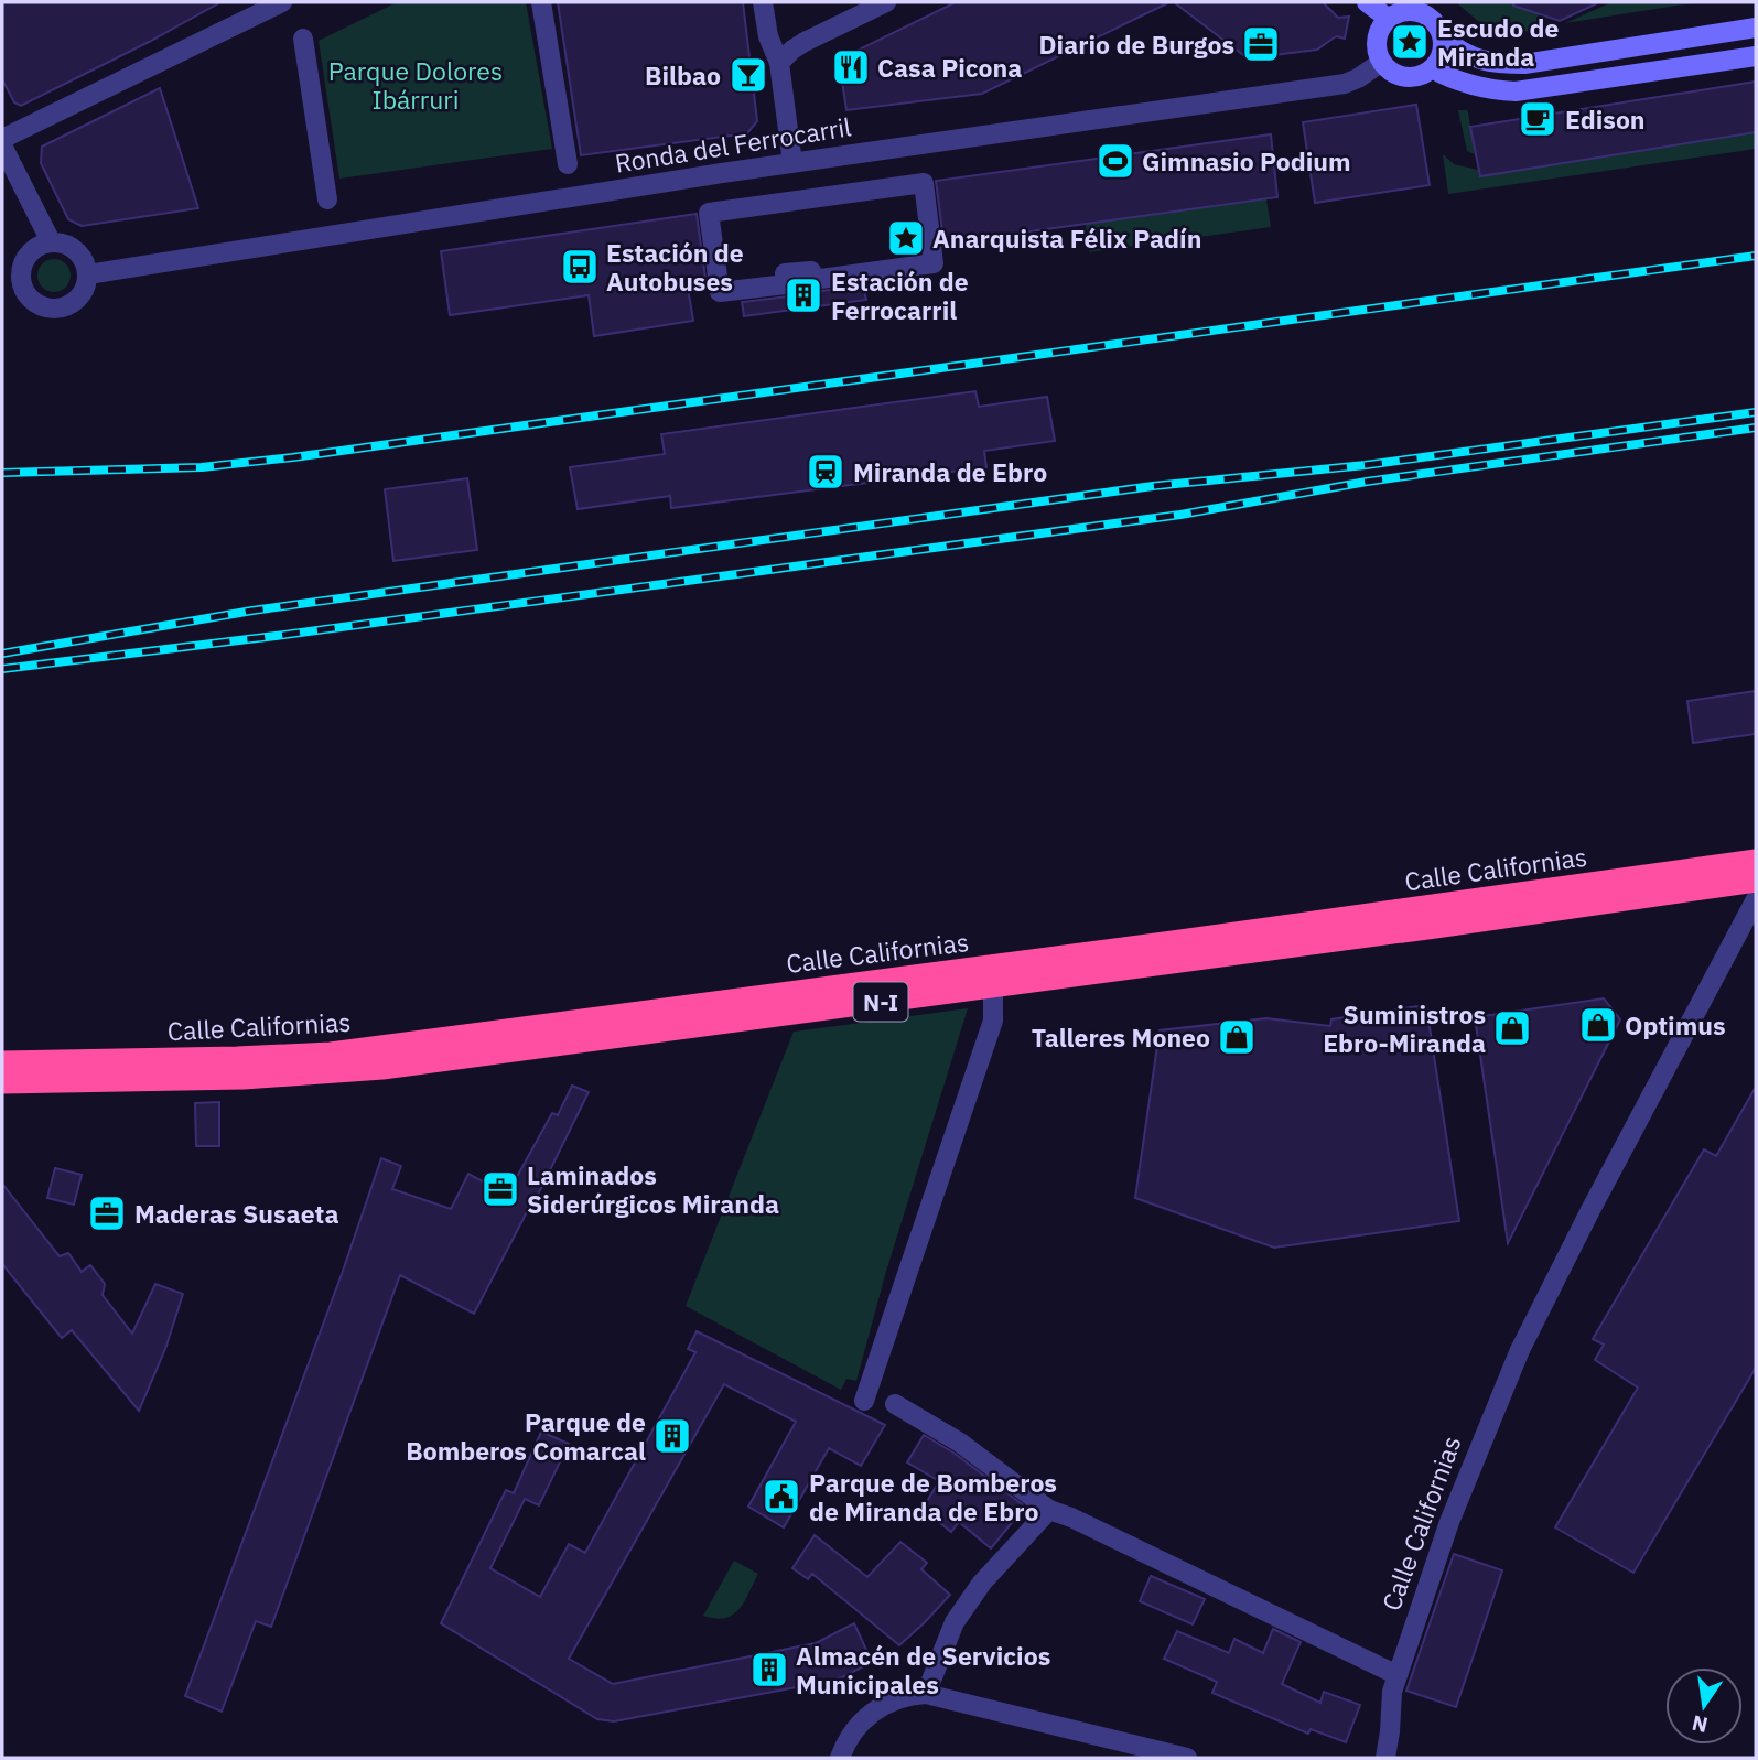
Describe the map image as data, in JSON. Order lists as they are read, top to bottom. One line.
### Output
{"streets":{"highway":["Calle Californias","N-I"],"street":["Ronda del Ferrocarril"]},"parks":["Parque Dolores Ibárruri"],"places":{"place":["Escudo de Miranda","Anarquista Félix Padín"],"office":["Diario de Burgos","Laminados Siderúrgicos Miranda","Maderas Susaeta"],"restaurant":["Casa Picona"],"bar":["Bilbao"],"cafe":["Edison"],"sports":["Gimnasio Podium"],"bus stop":["Estación de Autobuses"],"building":["Estación de Ferrocarril","Parque de Bomberos Comarcal","Almacén de Servicios Municipales"],"station":["Miranda de Ebro"],"shop":["Optimus","Suministros Ebro-Miranda","Talleres Moneo"],"public building":["Parque de Bomberos de Miranda de Ebro"]},"north":"bottom"}
